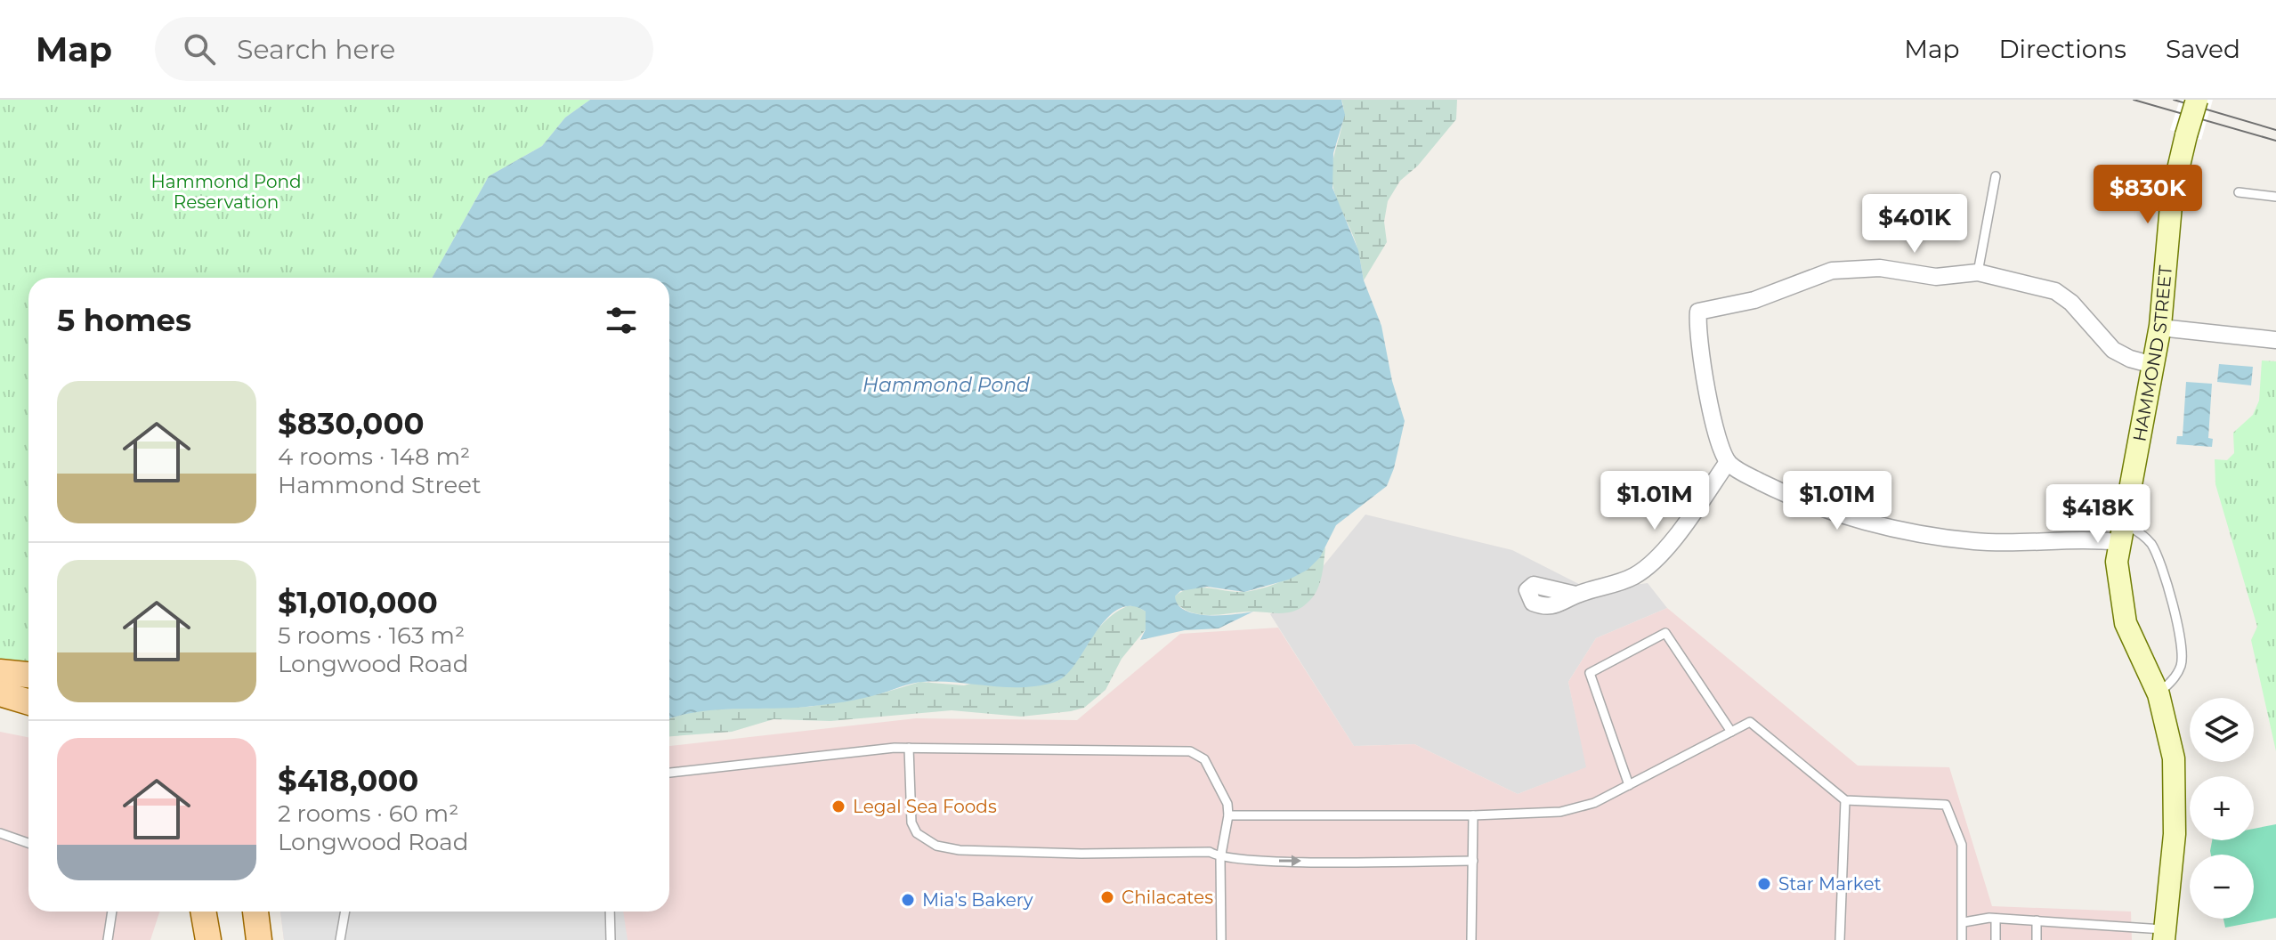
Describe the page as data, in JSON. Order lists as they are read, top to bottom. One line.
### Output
{"streets":{"street":["HAMMOND STREET"]},"water":["Hammond Pond"],"parks":["Hammond Pond Reservation"],"places":["Legal Sea Foods","Star Market","Chilacates","Mia's Bakery"],"page":{"header":"Map","search":"Search here","nav":["Map","Directions","Saved"],"price":["$830K","$401K","$1.01M","$1.01M","$418K"],"heading":"5 homes","list":[{"name":"$830,000","note":"4 rooms · 148 m² · Hammond Street"},{"name":"$1,010,000","note":"5 rooms · 163 m² · Longwood Road"},{"name":"$418,000","note":"2 rooms · 60 m² · Longwood Road"}],"map_buttons":["+","−"]}}
